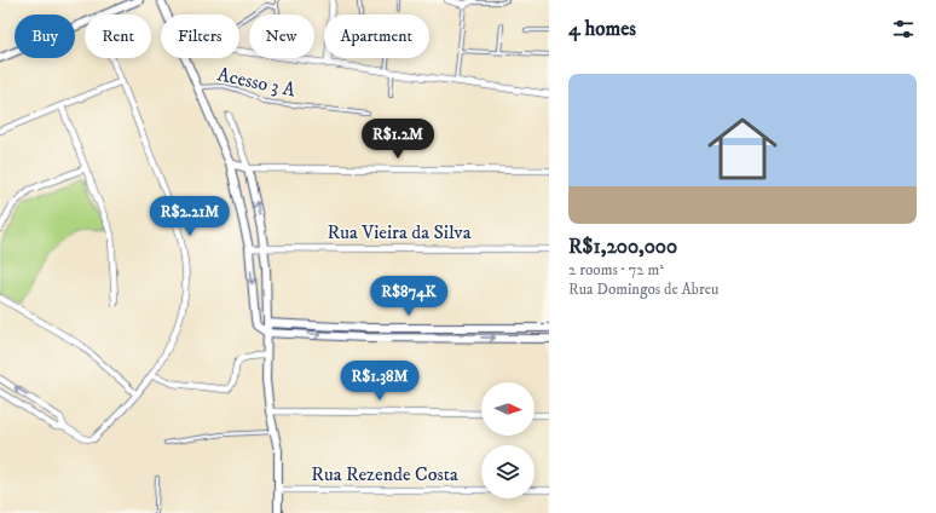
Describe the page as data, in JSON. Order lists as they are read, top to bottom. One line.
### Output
{"streets":{"street":["Rua Vieira da Silva","Rua Rezende Costa"],"lane":["Acesso 3 A"]},"north":"right","page":{"heading":"4 homes","chip":["Buy","Rent","Filters","New","Apartment"],"list":[{"name":"R$1,200,000","note":"2 rooms · 72 m² · Rua Domingos de Abreu"}],"price":["R$1.2M","R$2.21M","R$874K","R$1.38M"]}}
